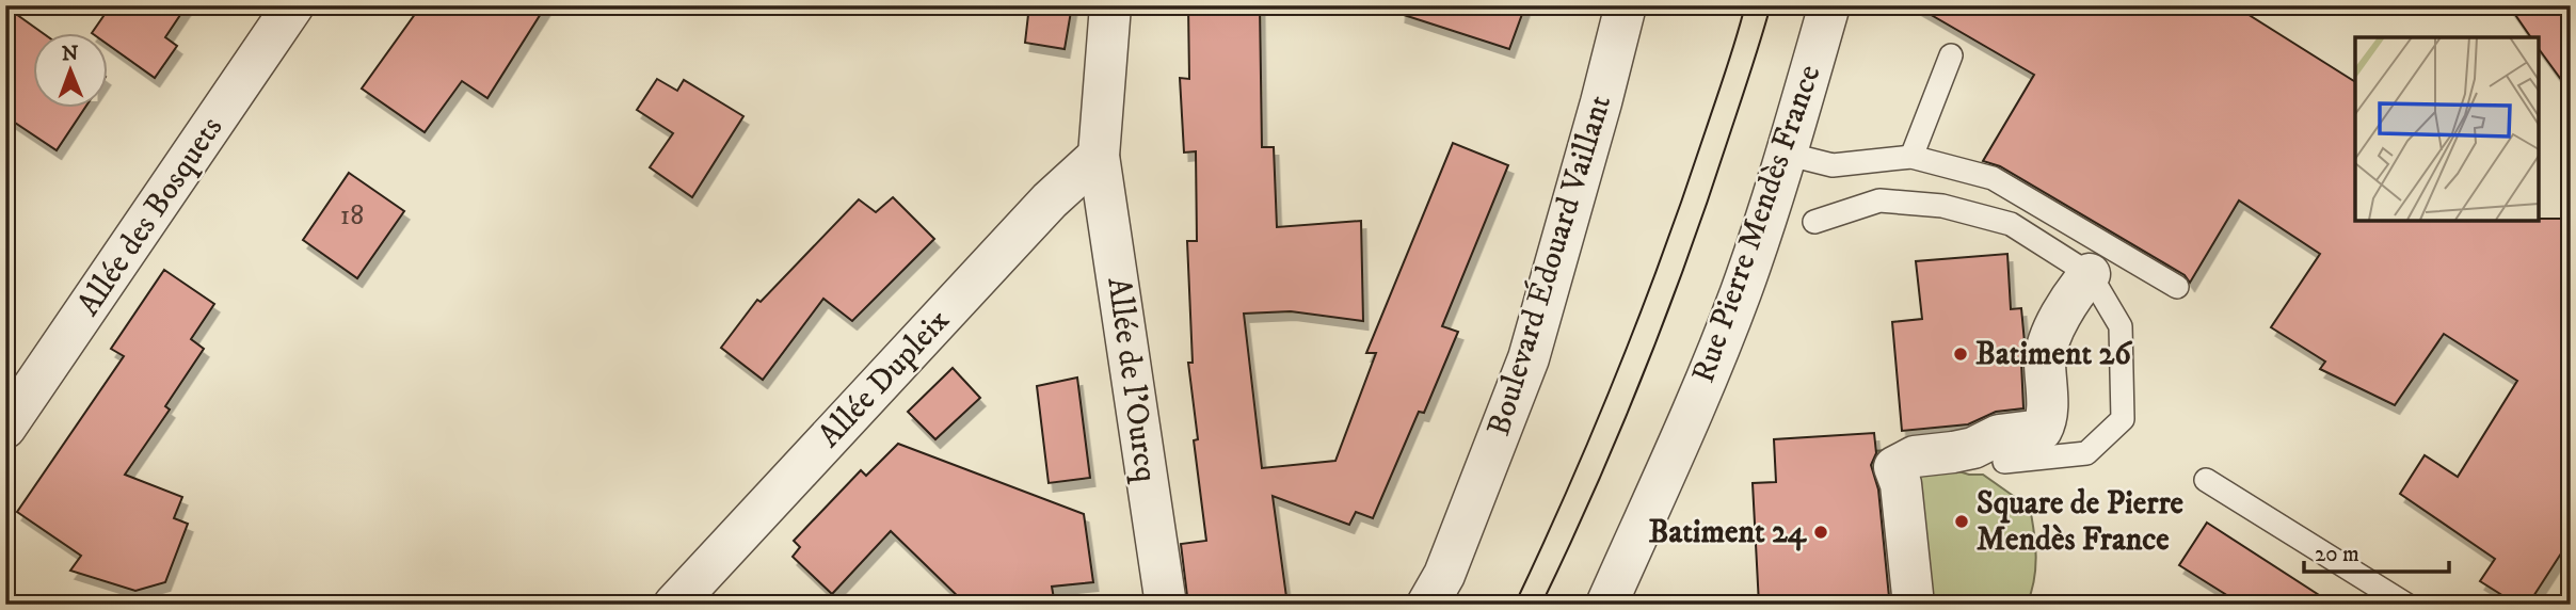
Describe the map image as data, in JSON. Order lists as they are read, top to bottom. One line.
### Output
{"streets":{"street":["Allée des Bosquets","Rue Pierre Mendès France","Boulevard Édouard Vaillant","Allée Dupleix","Allée de l'Ourcq"]},"crossings":[["Allée Dupleix","Allée de l'Ourcq"]],"places":["Batiment 26","Square de Pierre Mendès France","Batiment 24"],"house_numbers":["18"],"scale_bar":"20 m","north":"top"}
